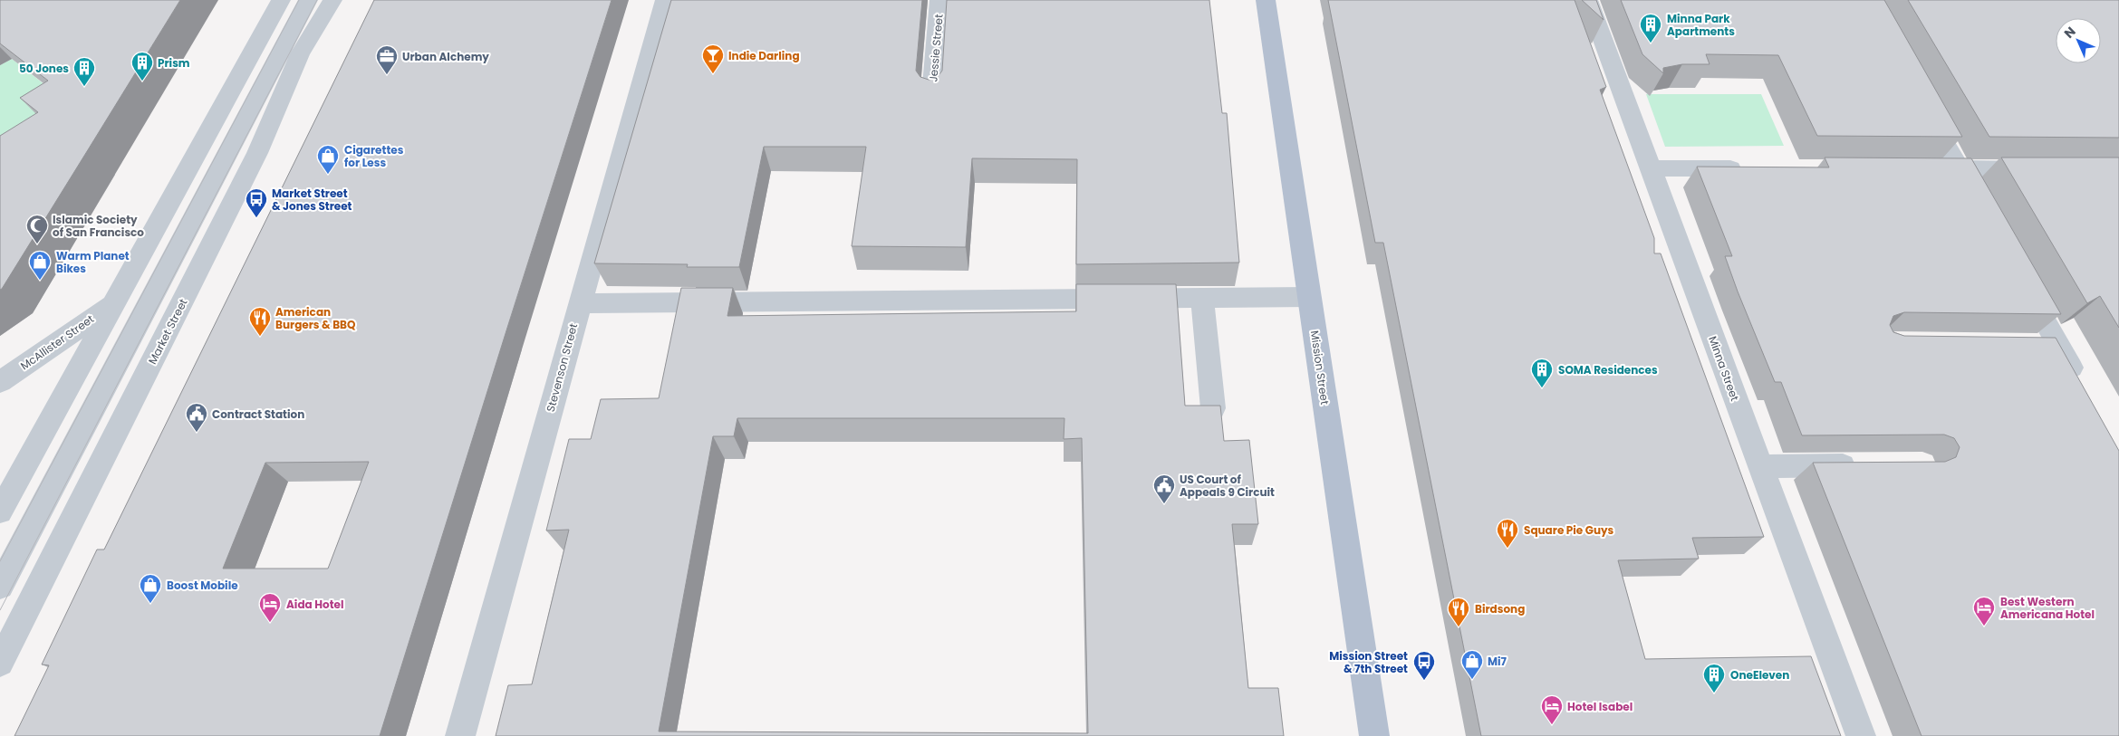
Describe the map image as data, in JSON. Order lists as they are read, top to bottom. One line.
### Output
{"streets":{"main road":["Mission Street"],"street":["Jessie Street","Market Street","McAllister Street","Stevenson Street","Minna Street"]},"places":{"building":["Minna Park Apartments","Prism","50 Jones","SOMA Residences","OneEleven"],"bar":["Indie Darling"],"office":["Urban Alchemy"],"shop":["Cigarettes for Less","Warm Planet Bikes","Boost Mobile","Mi7"],"bus stop":["Market Street & Jones Street","Mission Street & 7th Street"],"mosque":["Islamic Society of San Francisco"],"restaurant":["American Burgers & BBQ","Square Pie Guys","Birdsong"],"public building":["Contract Station","US Court of Appeals 9 Circuit"],"hotel":["Aida Hotel","Best Western Americana Hotel","Hotel Isabel"]},"north":"top left"}
